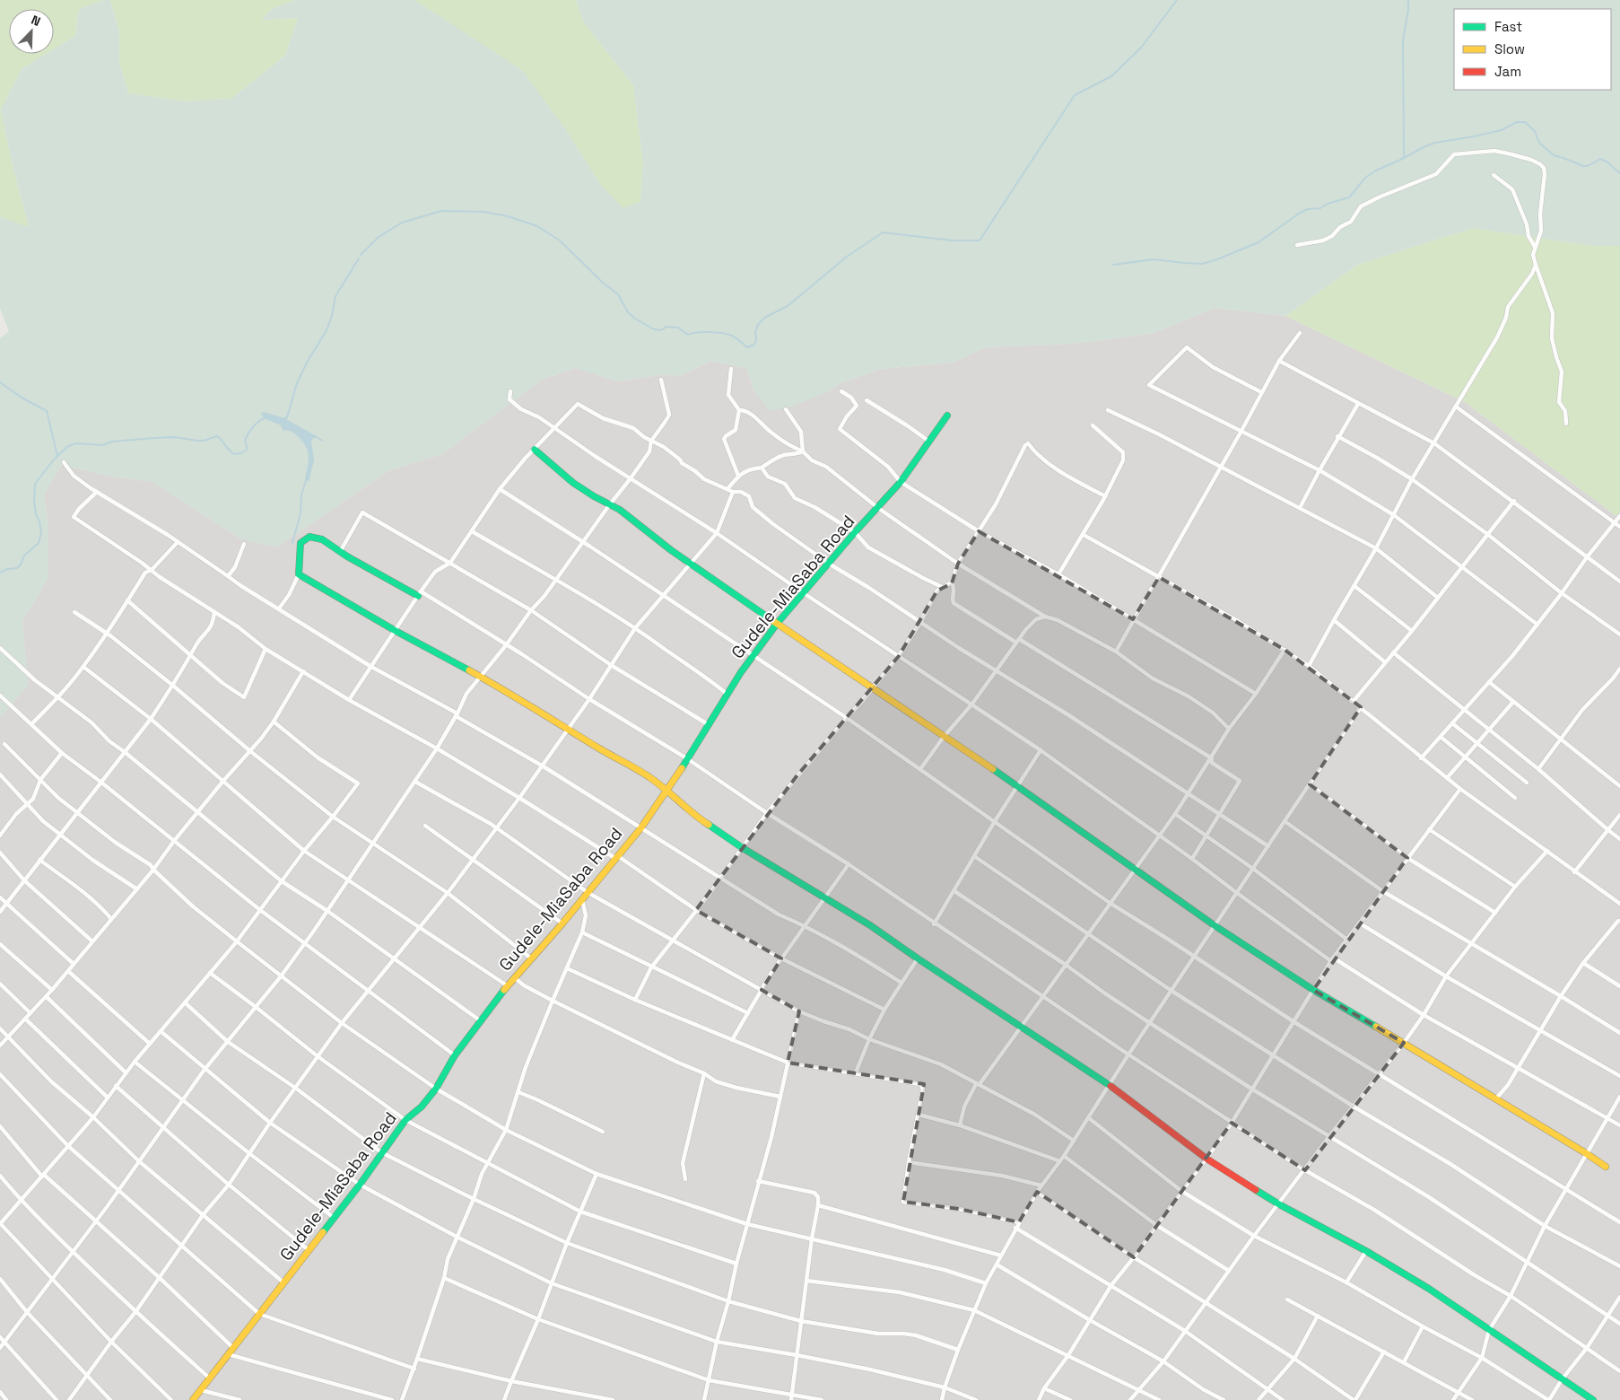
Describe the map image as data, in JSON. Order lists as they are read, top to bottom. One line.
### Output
{"streets":{"street":["Gudele-MiaSaba Road"]},"legend":["Fast","Slow","Jam"],"north":"top right"}
